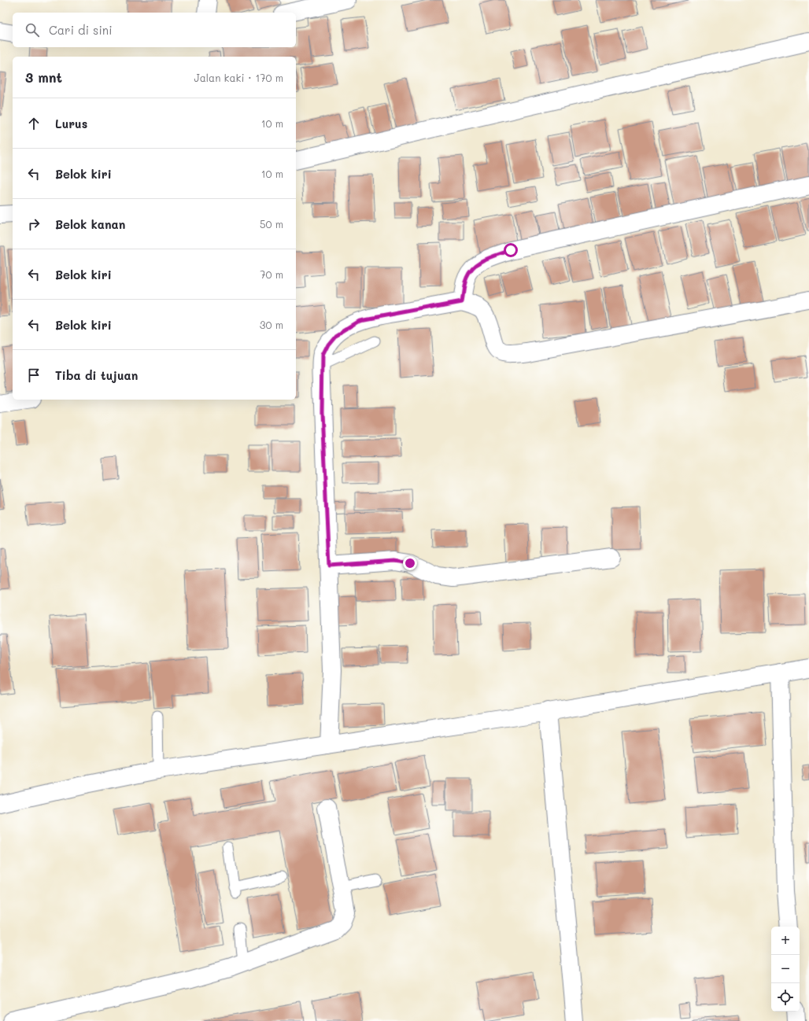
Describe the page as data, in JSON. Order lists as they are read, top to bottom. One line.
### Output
{"page":{"search":"Cari di sini","heading":["3 mnt","Jalan kaki · 170 m"],"list":[["Lurus","10 m"],["Belok kiri","10 m"],["Belok kanan","50 m"],["Belok kiri","70 m"],["Belok kiri","30 m"],"Tiba di tujuan"],"map_buttons":["+","−"]}}
